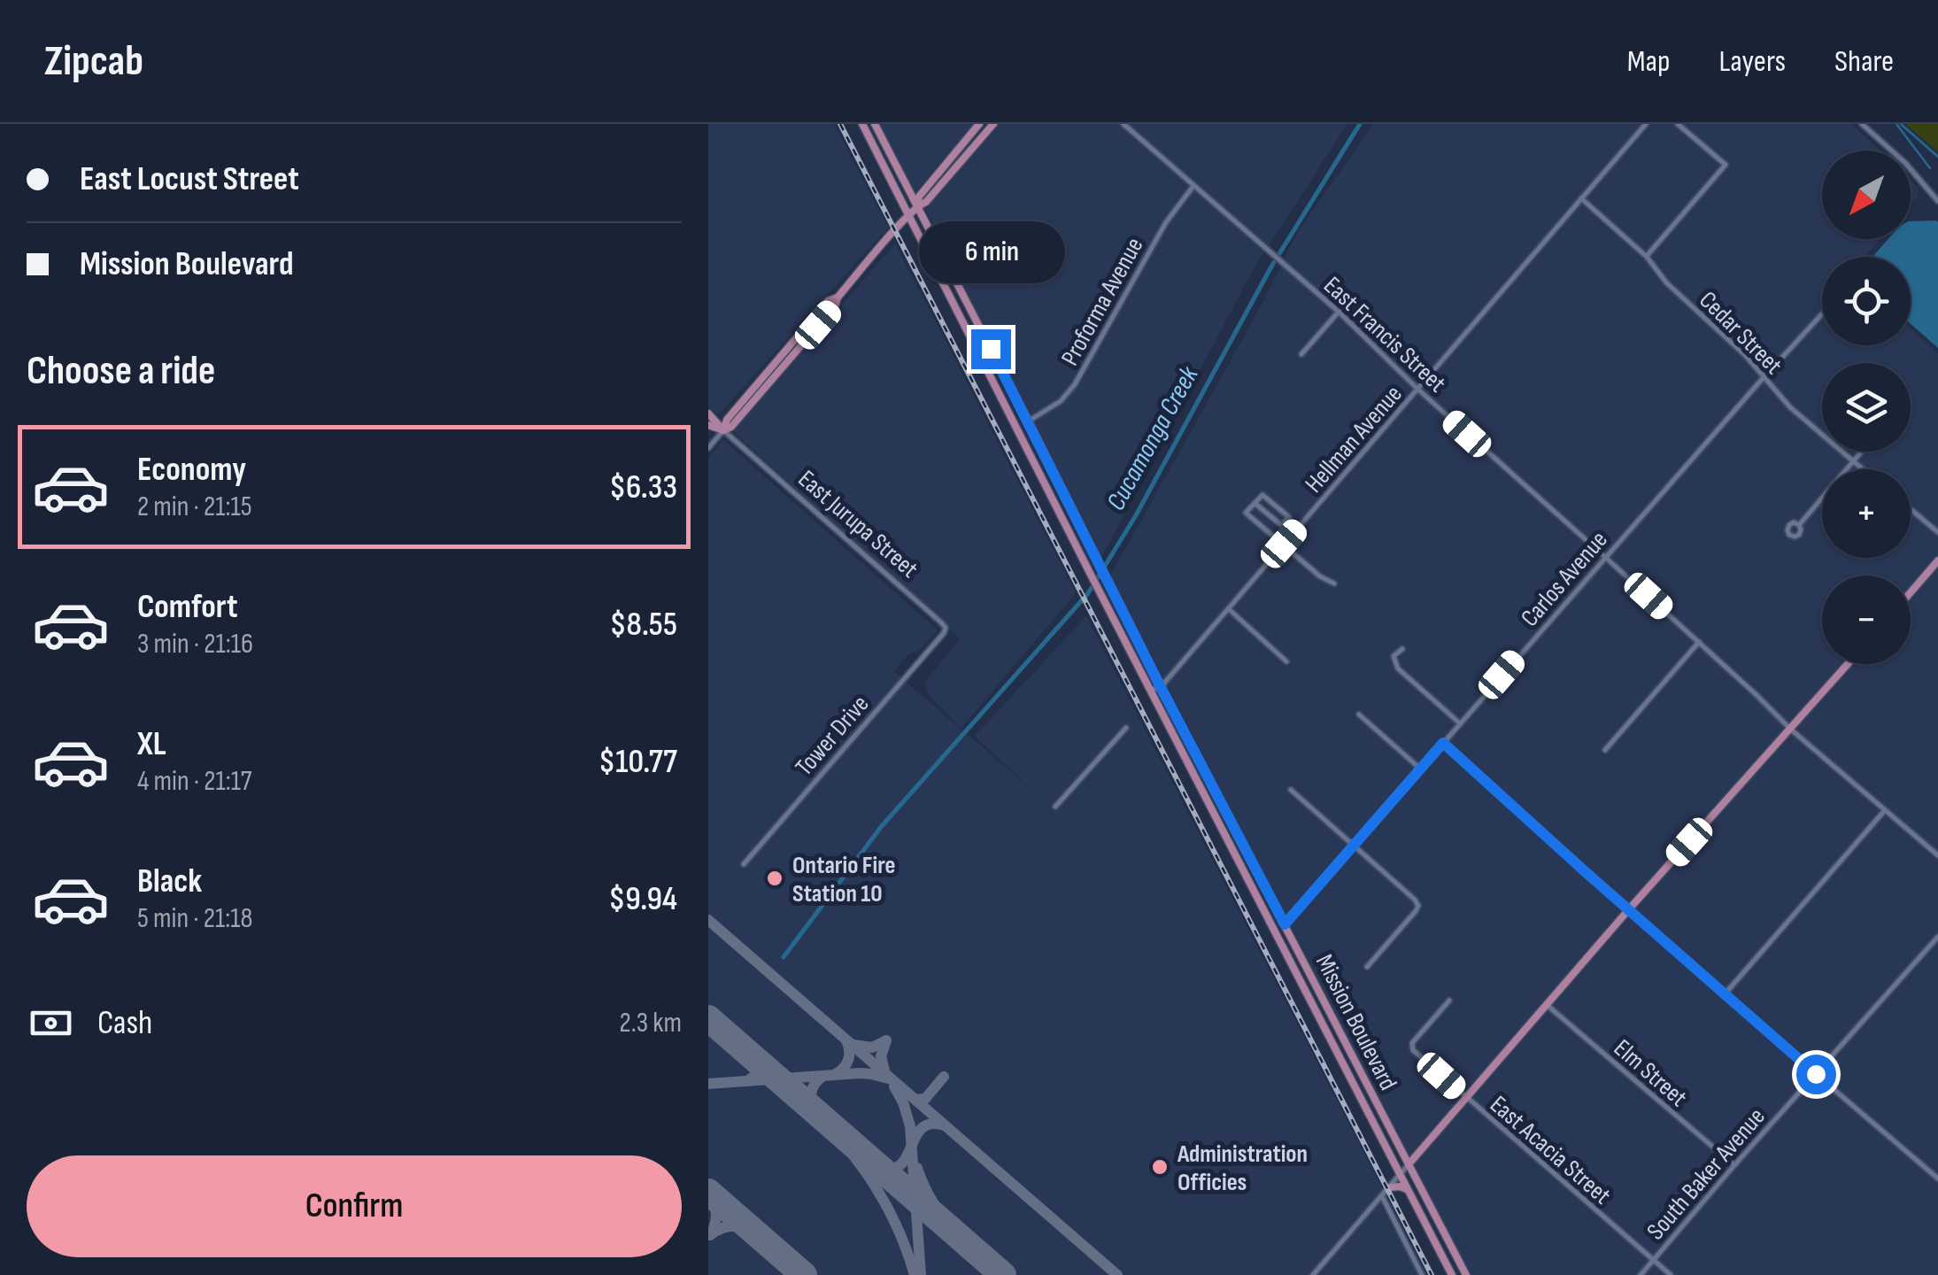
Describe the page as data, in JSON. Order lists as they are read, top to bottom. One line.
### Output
{"streets":{"main road":["Mission Boulevard"],"street":["Proforma Avenue","Cedar Street","East Francis Street","Hellman Avenue","East Jurupa Street","Carlos Avenue","Tower Drive","Elm Street","East Acacia Street","South Baker Avenue"]},"crossings":[["Proforma Avenue","East Francis Street"],["Proforma Avenue","Mission Boulevard"],["Cedar Street","Hellman Avenue"],["Cedar Street","Carlos Avenue"],["East Francis Street","Hellman Avenue"],["East Francis Street","Carlos Avenue"],["Hellman Avenue","Mission Boulevard"],["East Jurupa Street","Tower Drive"],["Carlos Avenue","Mission Boulevard"],["Elm Street","South Baker Avenue"],["East Acacia Street","South Baker Avenue"]],"water":["Cucamonga Creek"],"places":["Ontario Fire Station 10","Administration Officies"],"north":"bottom left","page":{"header":"Zipcab","nav":["Map","Layers","Share"],"banner":["East Locust Street","Mission Boulevard"],"map_buttons":["+","−"],"bubble":"6 min","heading":"Choose a ride","list":[{"name":"Economy","note":"2 min · 21:15","value":"$6.33"},{"name":"Comfort","note":"3 min · 21:16","value":"$8.55"},{"name":"XL","note":"4 min · 21:17","value":"$10.77"},{"name":"Black","note":"5 min · 21:18","value":"$9.94"}],"pay":["Cash","2.3 km"],"buttons":"Confirm"}}
